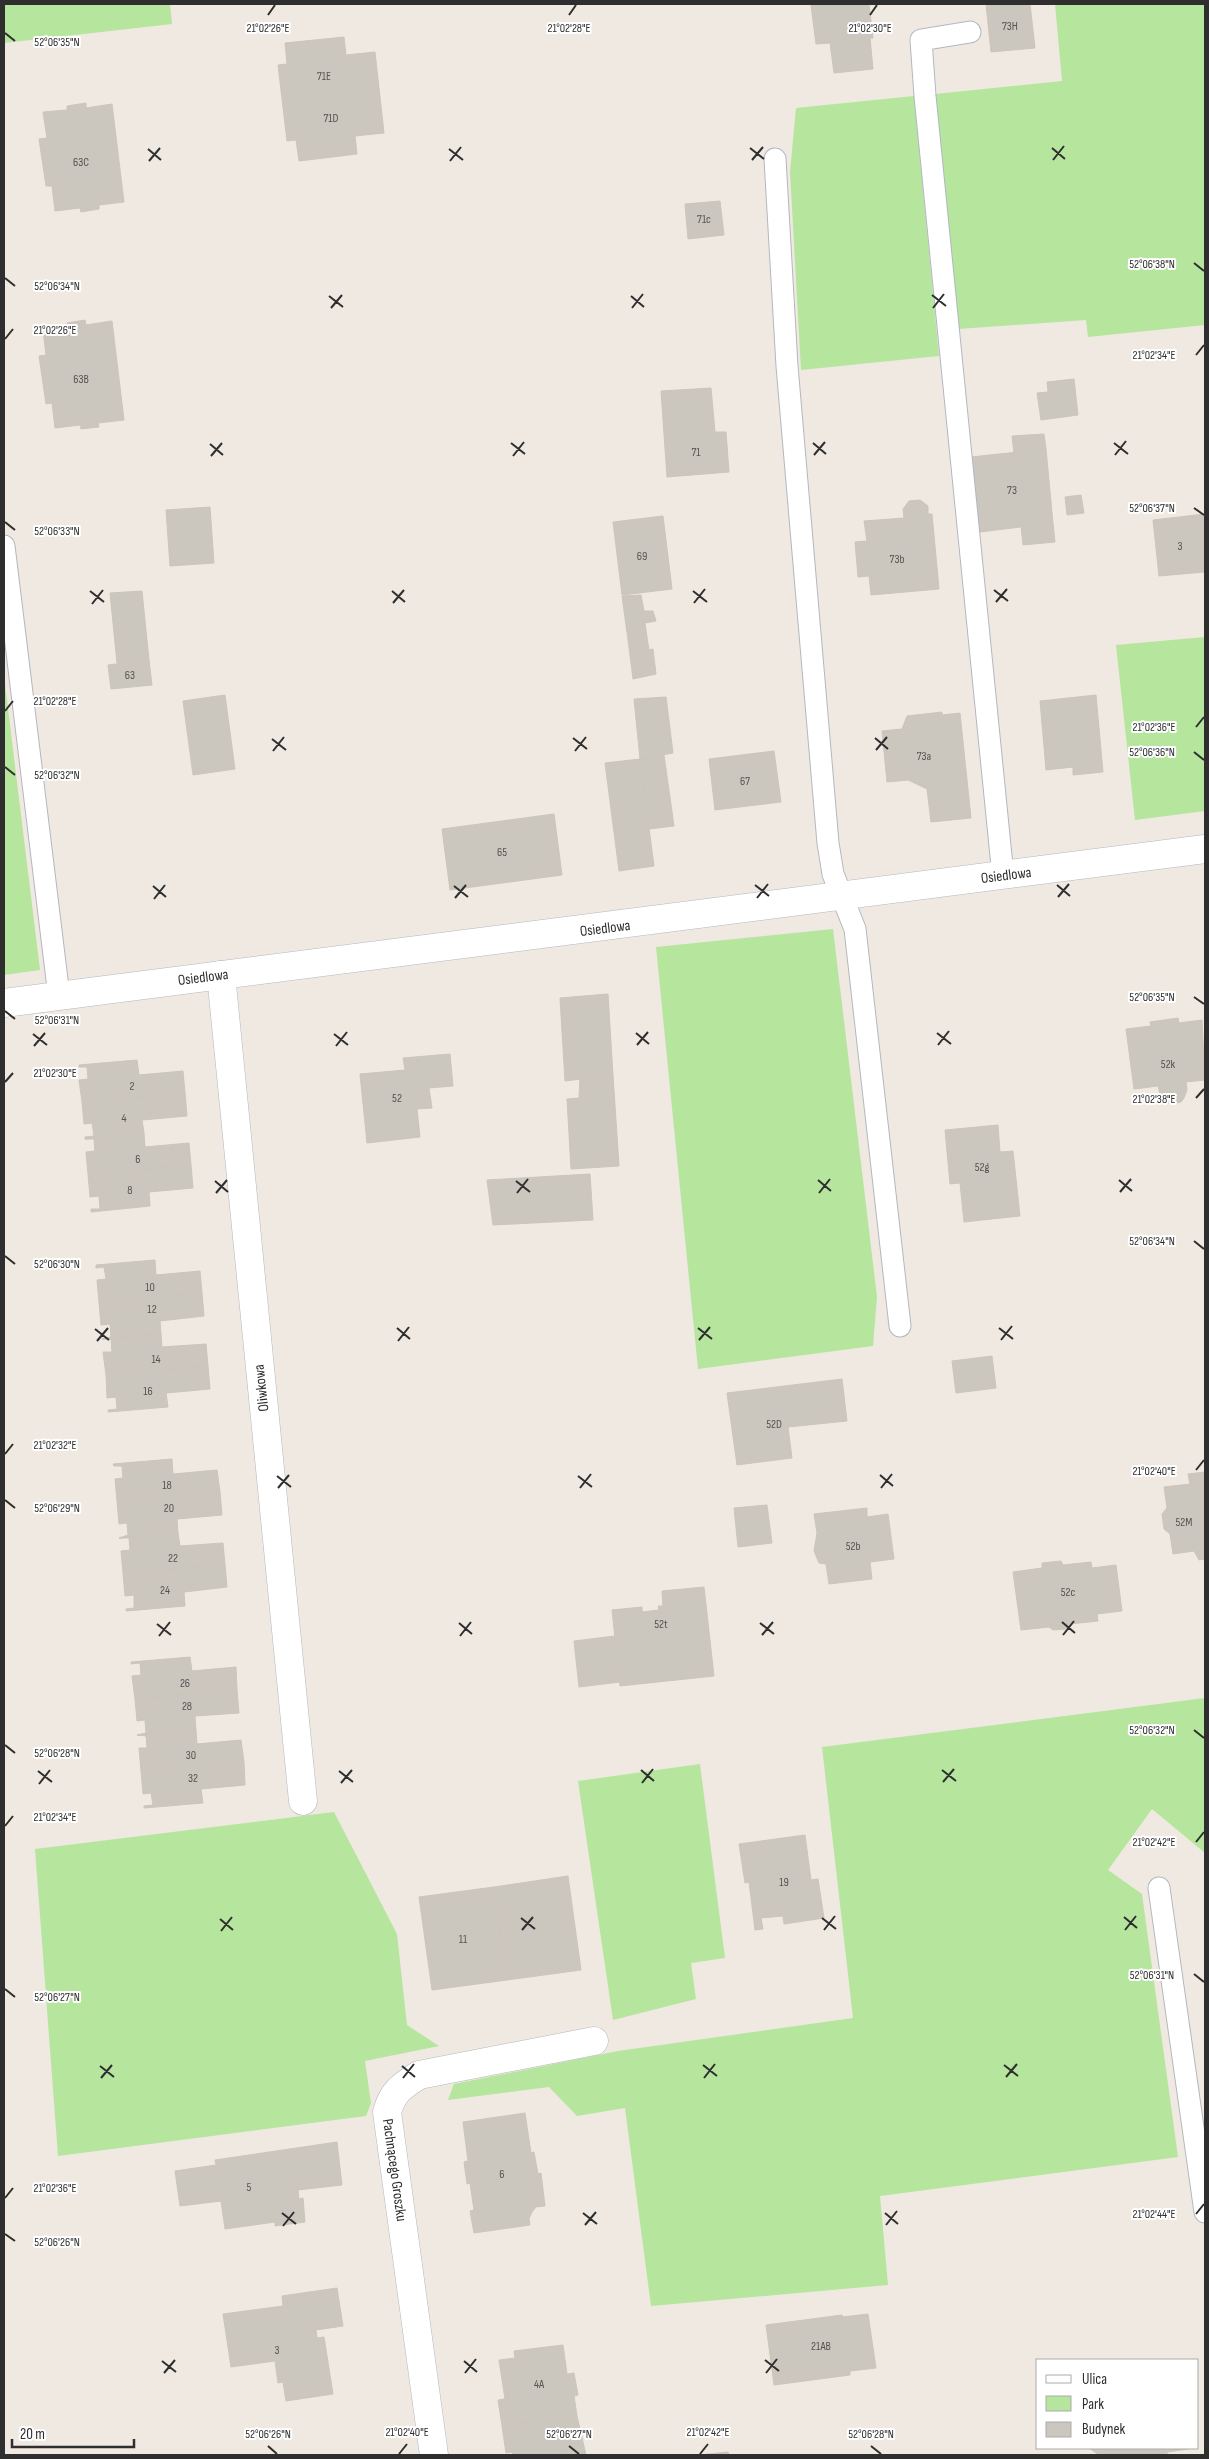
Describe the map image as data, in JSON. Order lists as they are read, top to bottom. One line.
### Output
{"streets":{"street":["Osiedlowa","Oliwkowa","Pachnącego Groszku"]},"crossings":[["Osiedlowa","Oliwkowa"]],"house_numbers":["73H","71E","71D","63C","71c","63B","71","73","3","69","73b","63","73a","67","65","52k","2","52","4","6","52g","8","10","12","14","16","52D","18","20","52M","52b","22","24","52c","52t","26","28","30","32","19","11","6","5","21AB","3","4A"],"legend":["Ulica","Park","Budynek"],"scale_bar":"20 m","coordinates":["21°02'30\"E","21°02'26\"E","21°02'28\"E","52°06'35\"N","52°06'38\"N","52°06'34\"N","21°02'34\"E","52°06'37\"N","52°06'33\"N","21°02'36\"E","52°06'36\"N","52°06'32\"N","52°06'31\"N","21°02'38\"E","52°06'30\"N","21°02'32\"E","21°02'40\"E","52°06'29\"N","52°06'28\"N","21°02'42\"E","52°06'27\"N","21°02'44\"E","52°06'26\"N"]}
